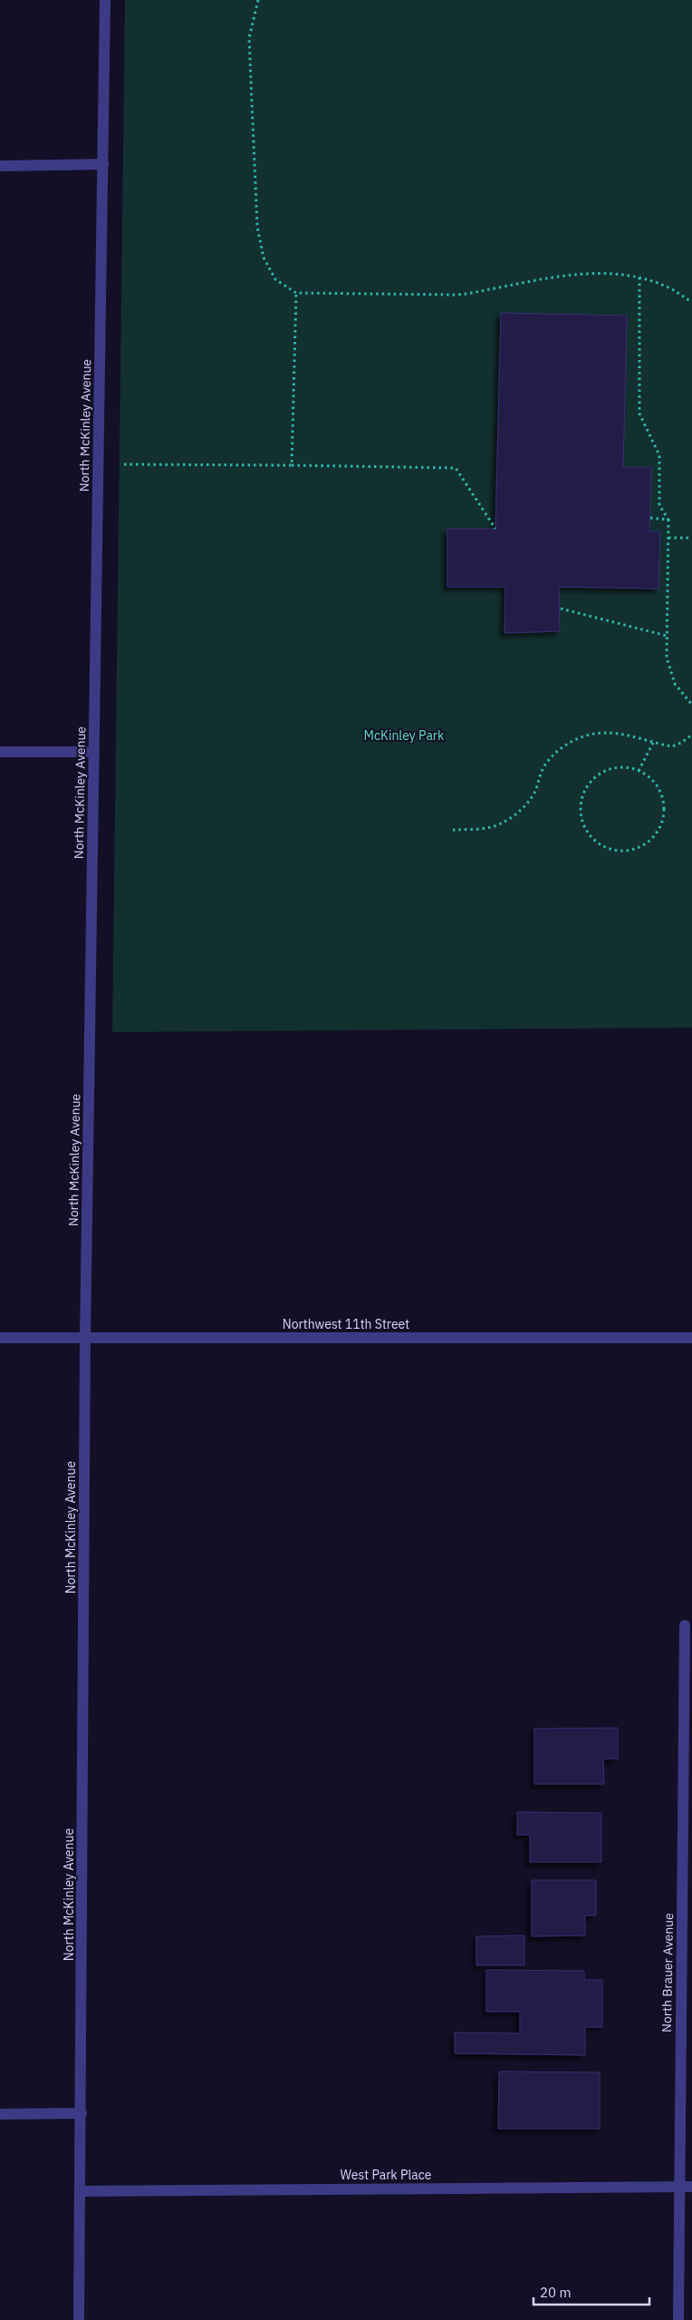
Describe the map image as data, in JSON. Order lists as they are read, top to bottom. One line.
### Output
{"streets":{"street":["North McKinley Avenue","Northwest 11th Street","North Brauer Avenue","West Park Place"]},"crossings":[["North McKinley Avenue","Northwest 11th Street"],["North McKinley Avenue","West Park Place"],["North Brauer Avenue","West Park Place"]],"parks":["McKinley Park"],"scale_bar":"20 m"}
